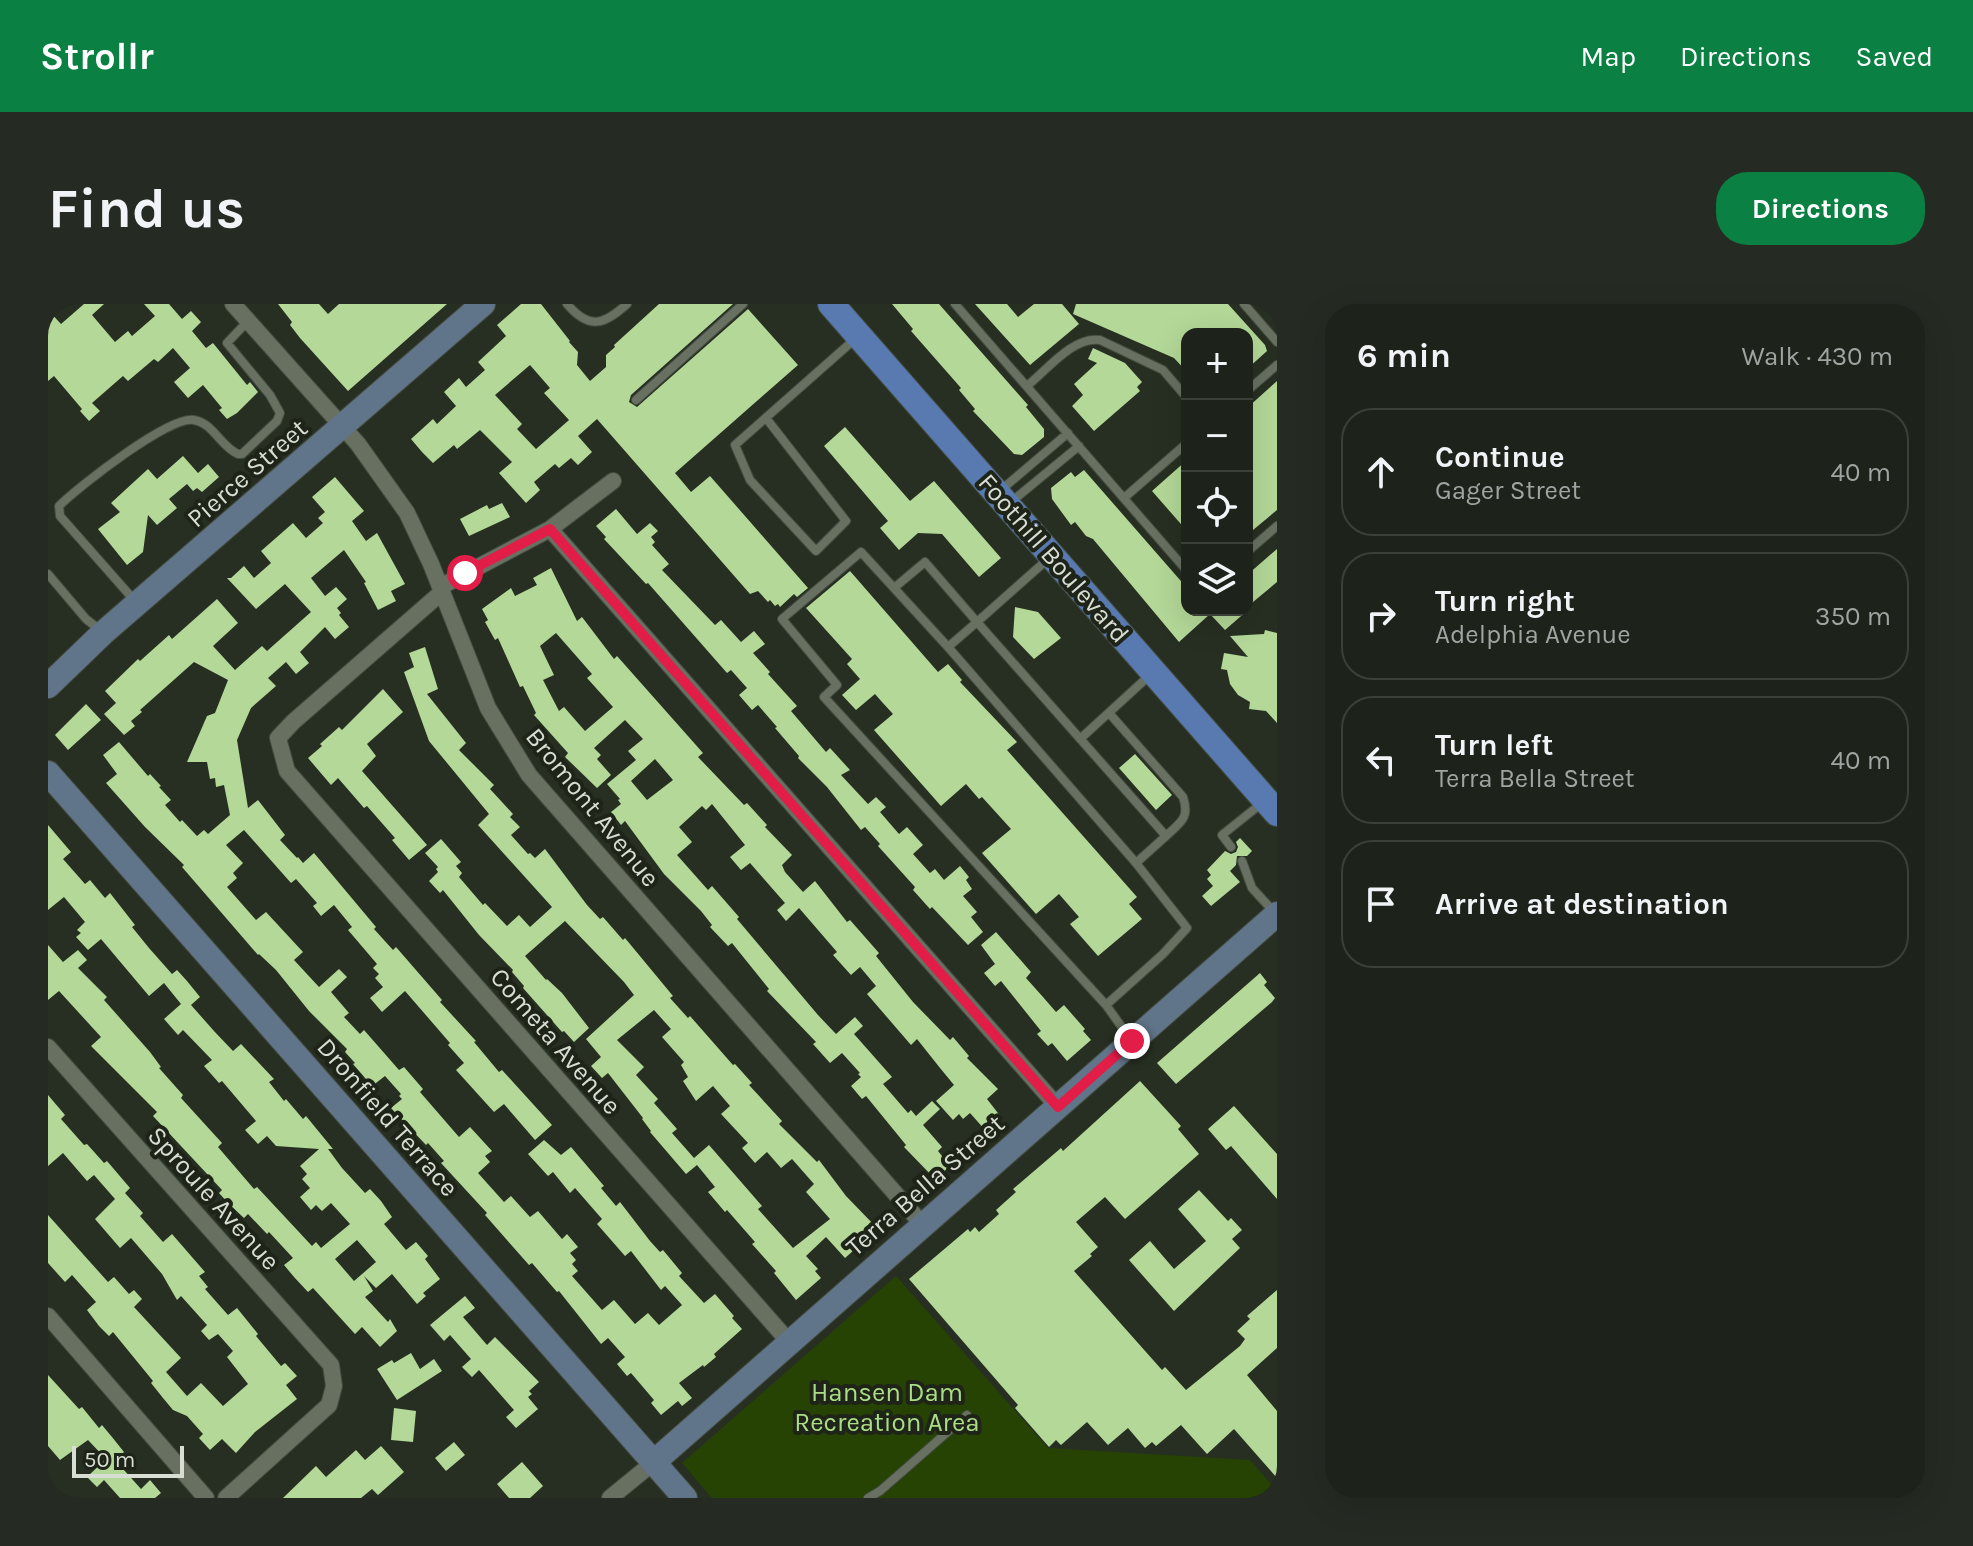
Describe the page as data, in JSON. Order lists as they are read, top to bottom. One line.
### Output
{"streets":{"main road":["Foothill Boulevard"],"street":["Pierce Street","Bromont Avenue","Cometa Avenue","Dronfield Terrace","Terra Bella Street","Sproule Avenue"]},"crossings":[["Pierce Street","Bromont Avenue"],["Bromont Avenue","Cometa Avenue"],["Bromont Avenue","Terra Bella Street"],["Cometa Avenue","Terra Bella Street"],["Dronfield Terrace","Terra Bella Street"]],"parks":["Hansen Dam Recreation Area"],"scale_bar":"50 m","page":{"header":"Strollr","nav":["Map","Directions","Saved"],"buttons":"Directions","title":"Find us","heading":["6 min","Walk · 430 m"],"map_buttons":["+","−"],"list":[["Continue","Gager Street","40 m"],["Turn right","Adelphia Avenue","350 m"],["Turn left","Terra Bella Street","40 m"],"Arrive at destination"],"scale":"50 m"}}
